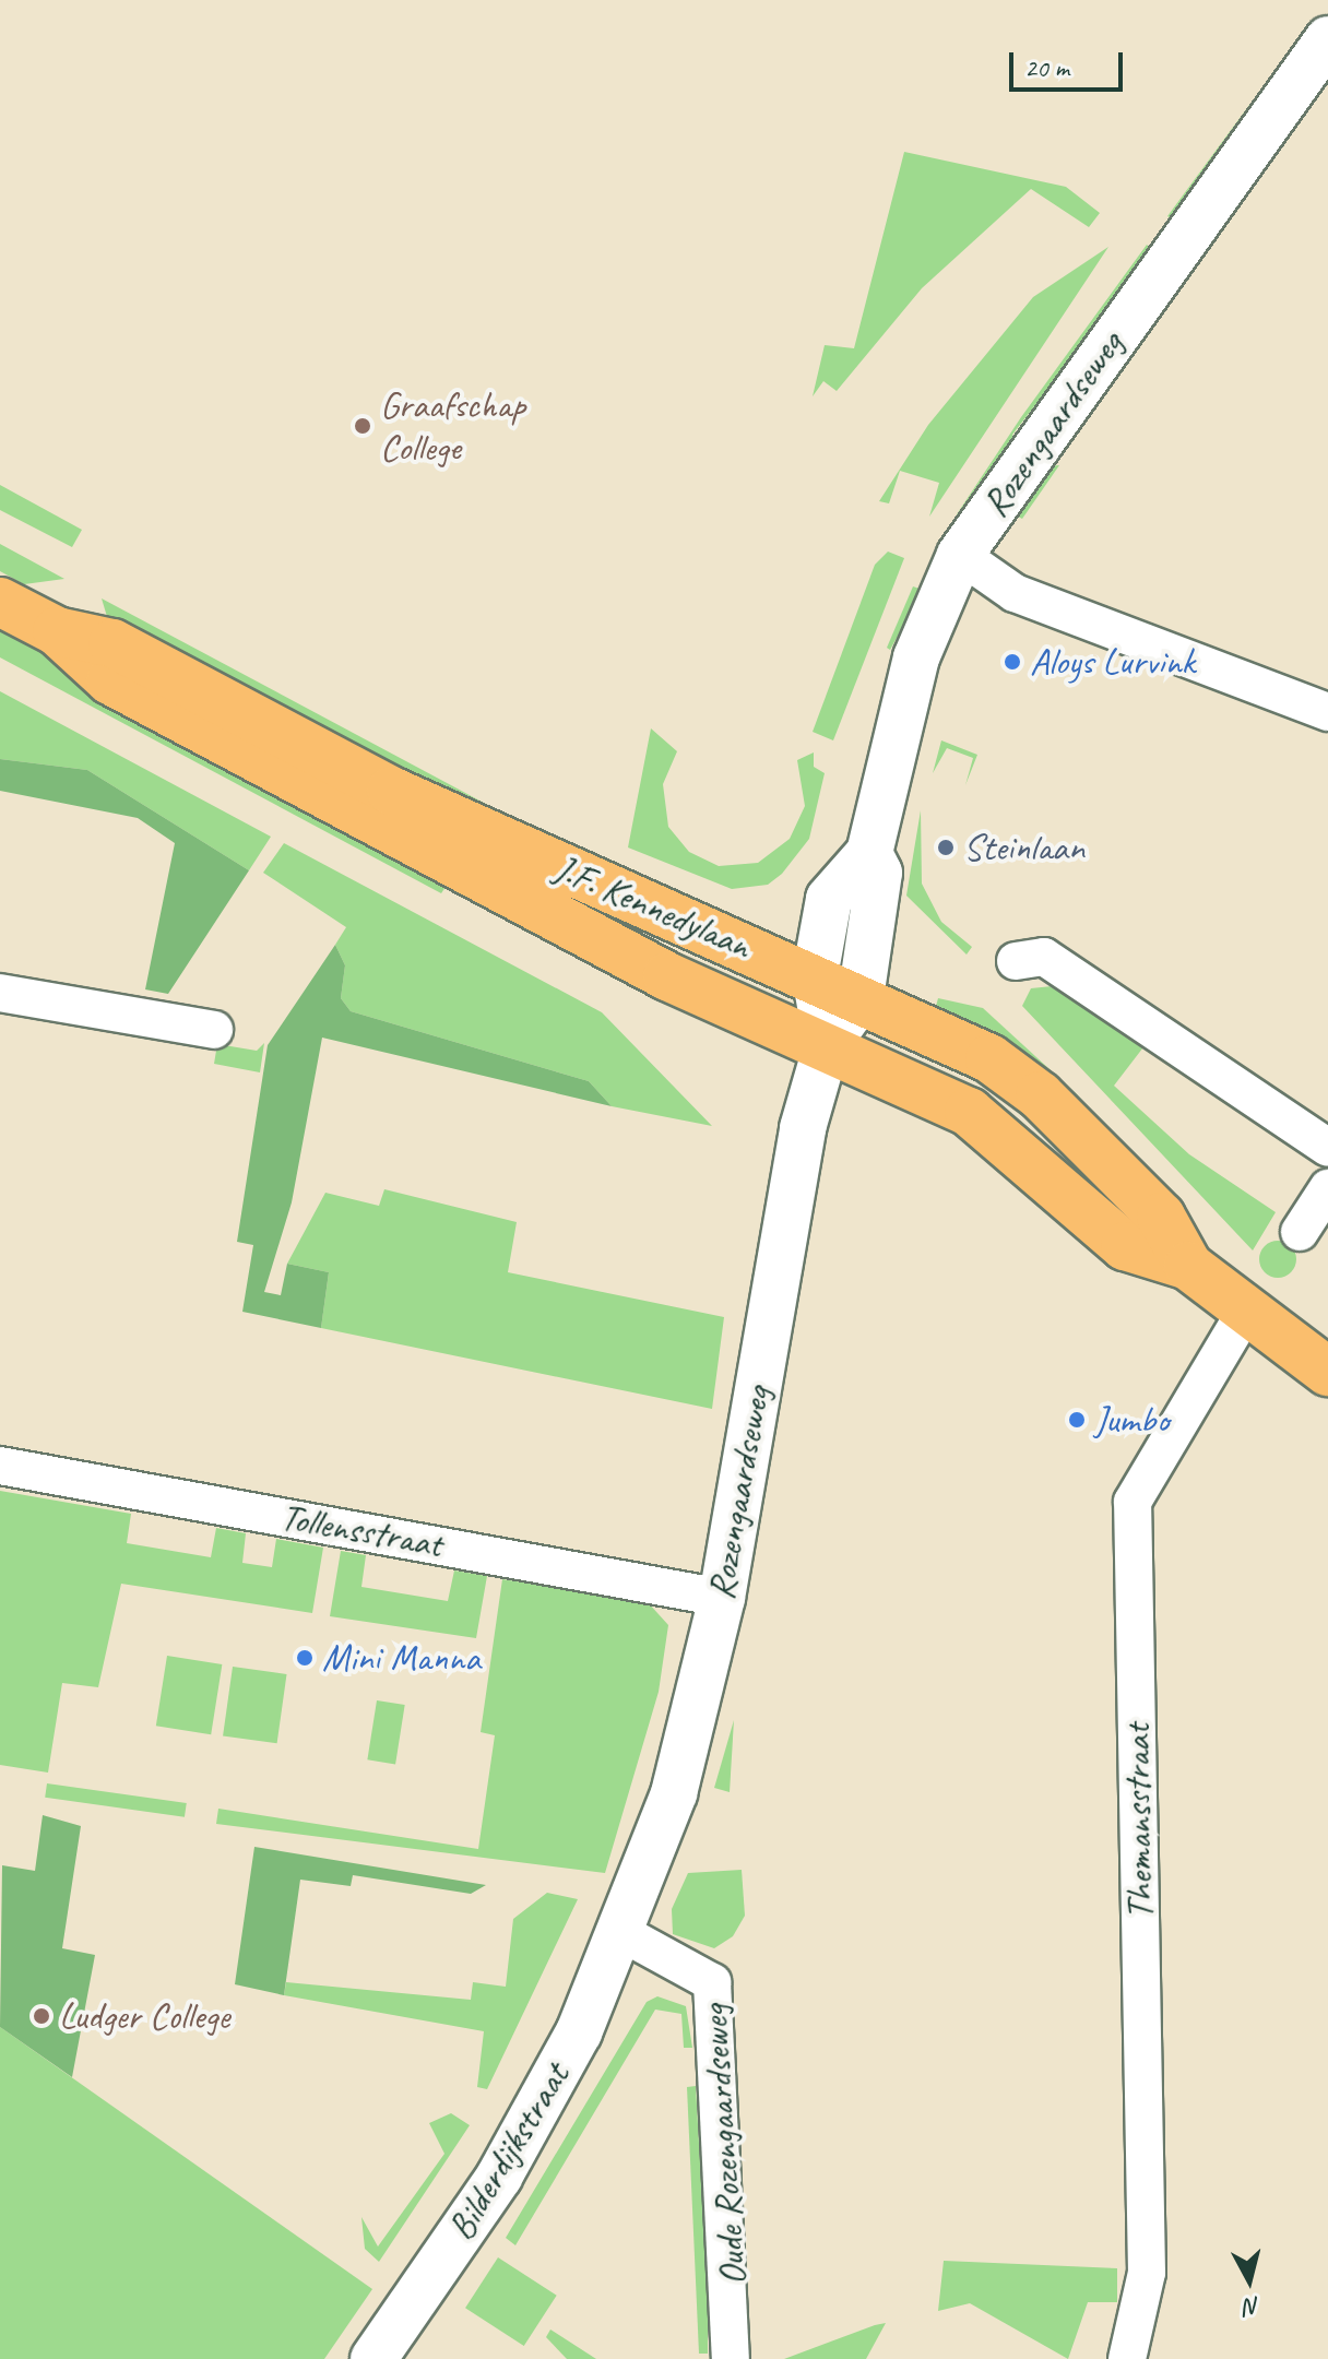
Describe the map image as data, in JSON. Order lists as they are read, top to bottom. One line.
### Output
{"streets":{"main road":["J.F. Kennedylaan"],"street":["Rozengaardseweg","Tollensstraat","Themansstraat","Oude Rozengaardseweg","Bilderdijkstraat"]},"crossings":[["Rozengaardseweg","J.F. Kennedylaan"],["Rozengaardseweg","Tollensstraat"],["Rozengaardseweg","Oude Rozengaardseweg"],["Rozengaardseweg","Bilderdijkstraat"],["J.F. Kennedylaan","Themansstraat"],["Oude Rozengaardseweg","Bilderdijkstraat"]],"places":["Graafschap College","Aloys Lurvink","Steinlaan","Jumbo","Mini Manna","Ludger College"],"scale_bar":"20 m","north":"bottom"}
